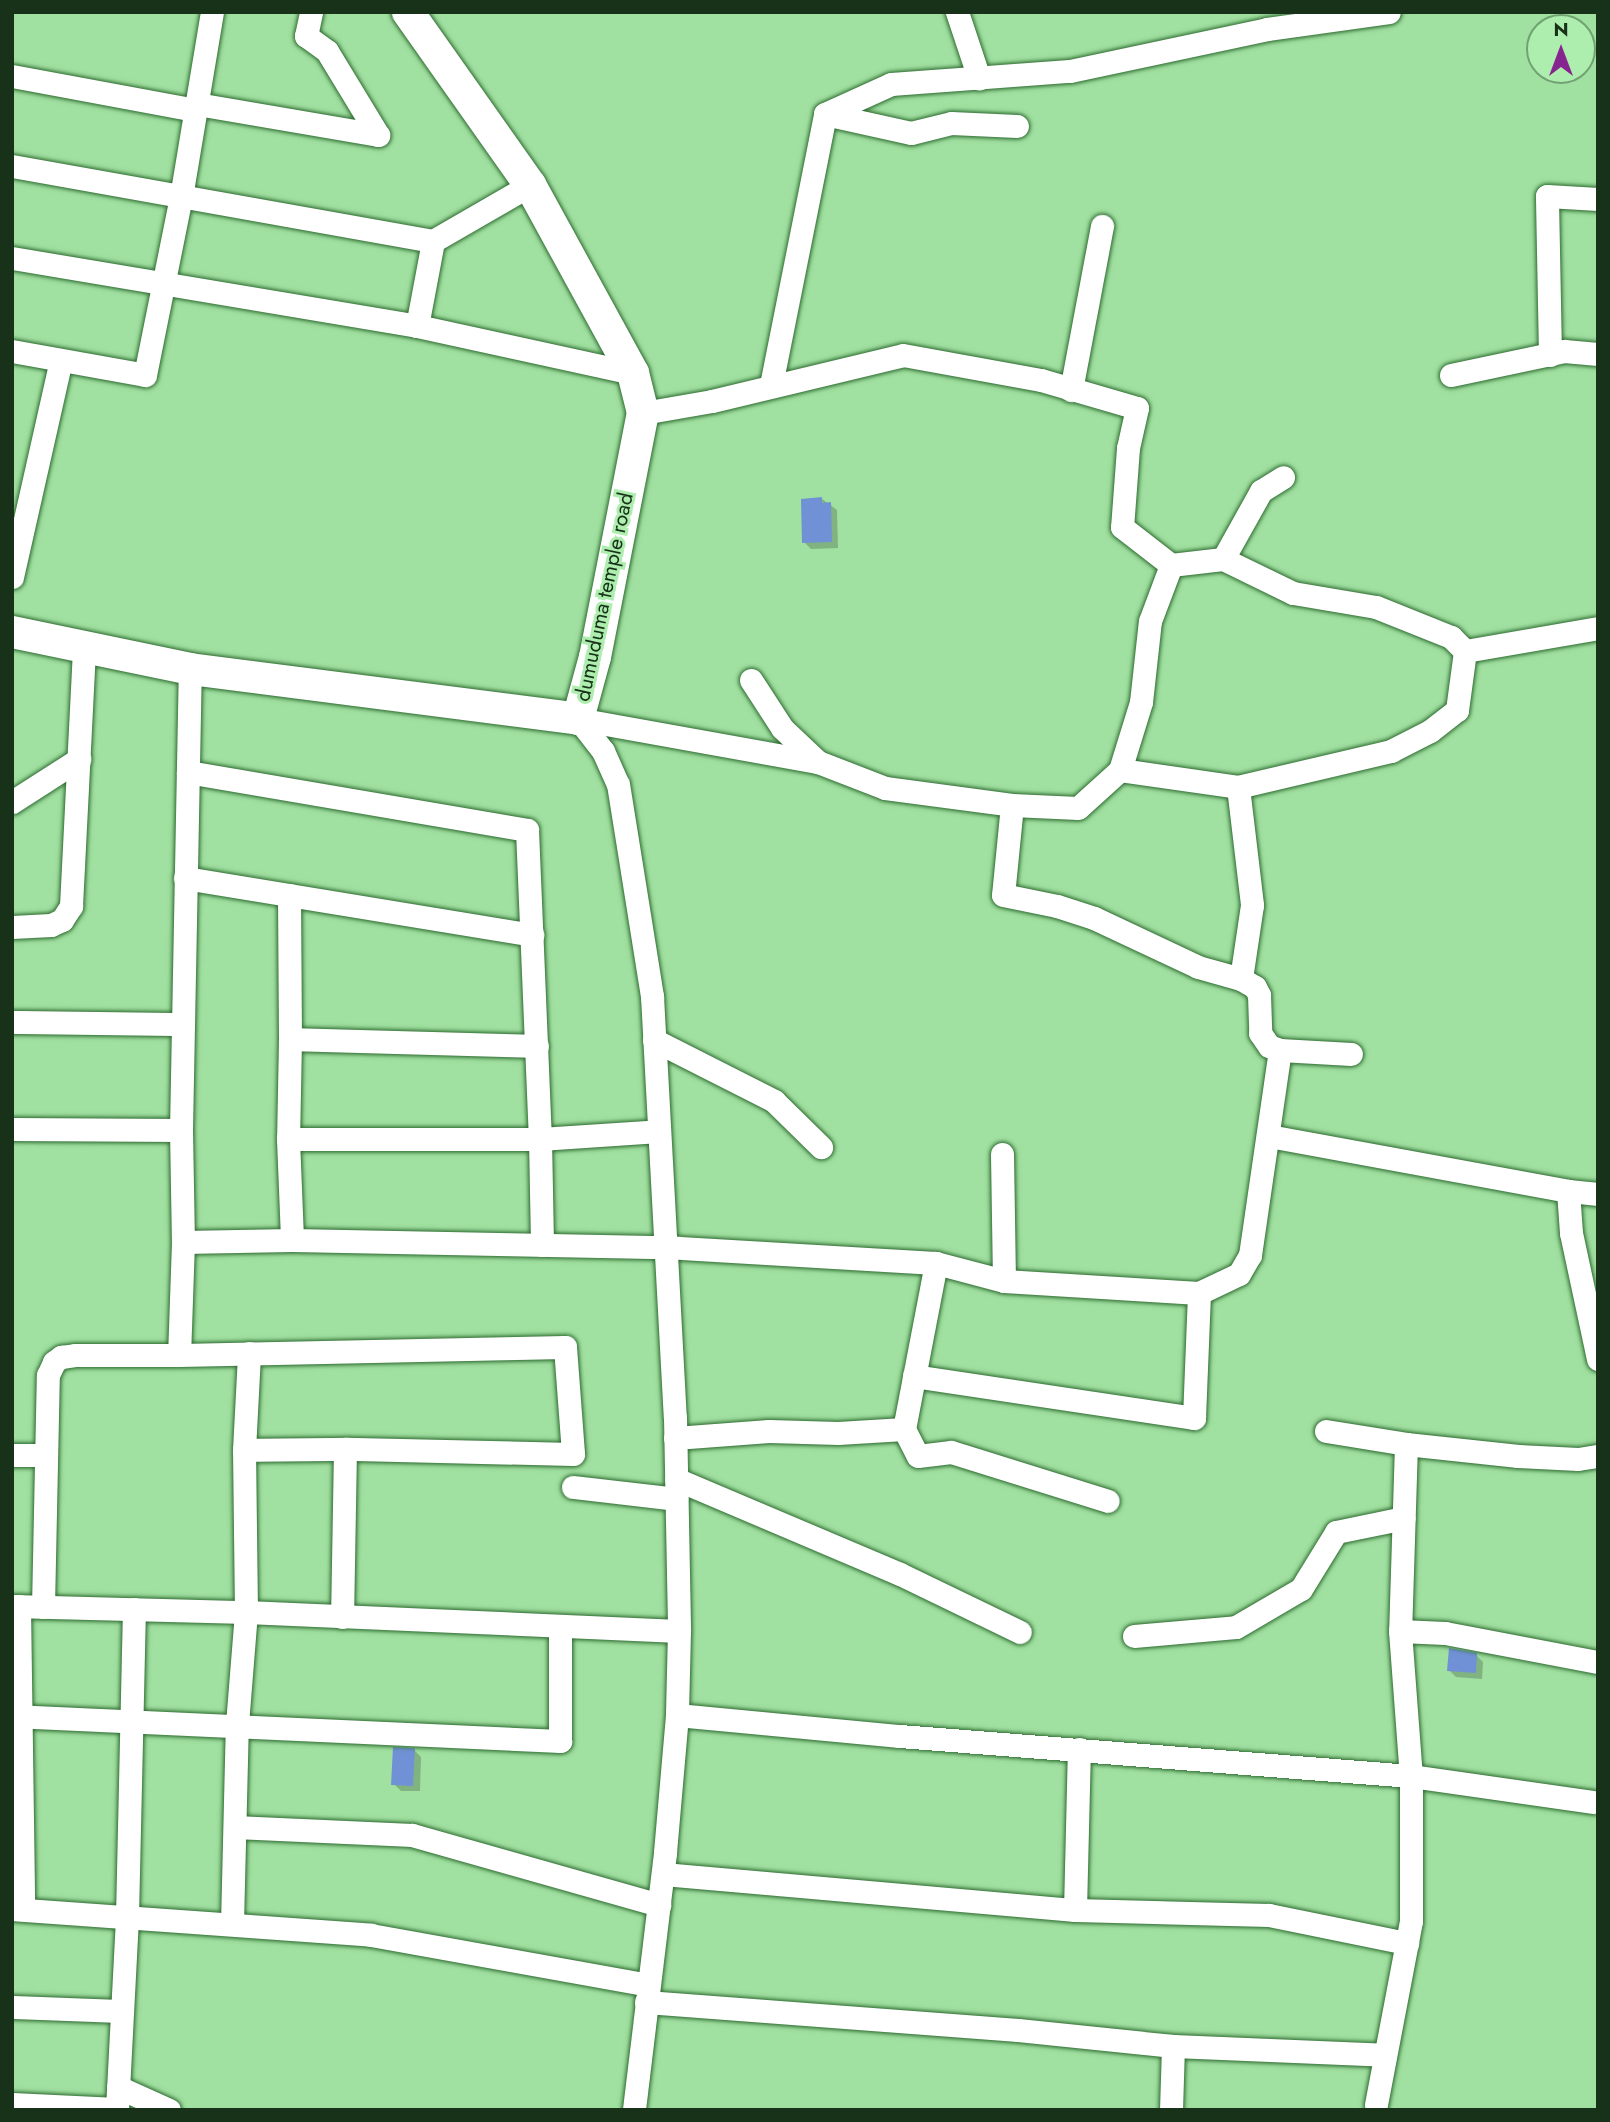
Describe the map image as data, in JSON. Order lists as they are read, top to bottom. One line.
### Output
{"streets":{"street":["dumuduma temple road"]},"north":"top"}
